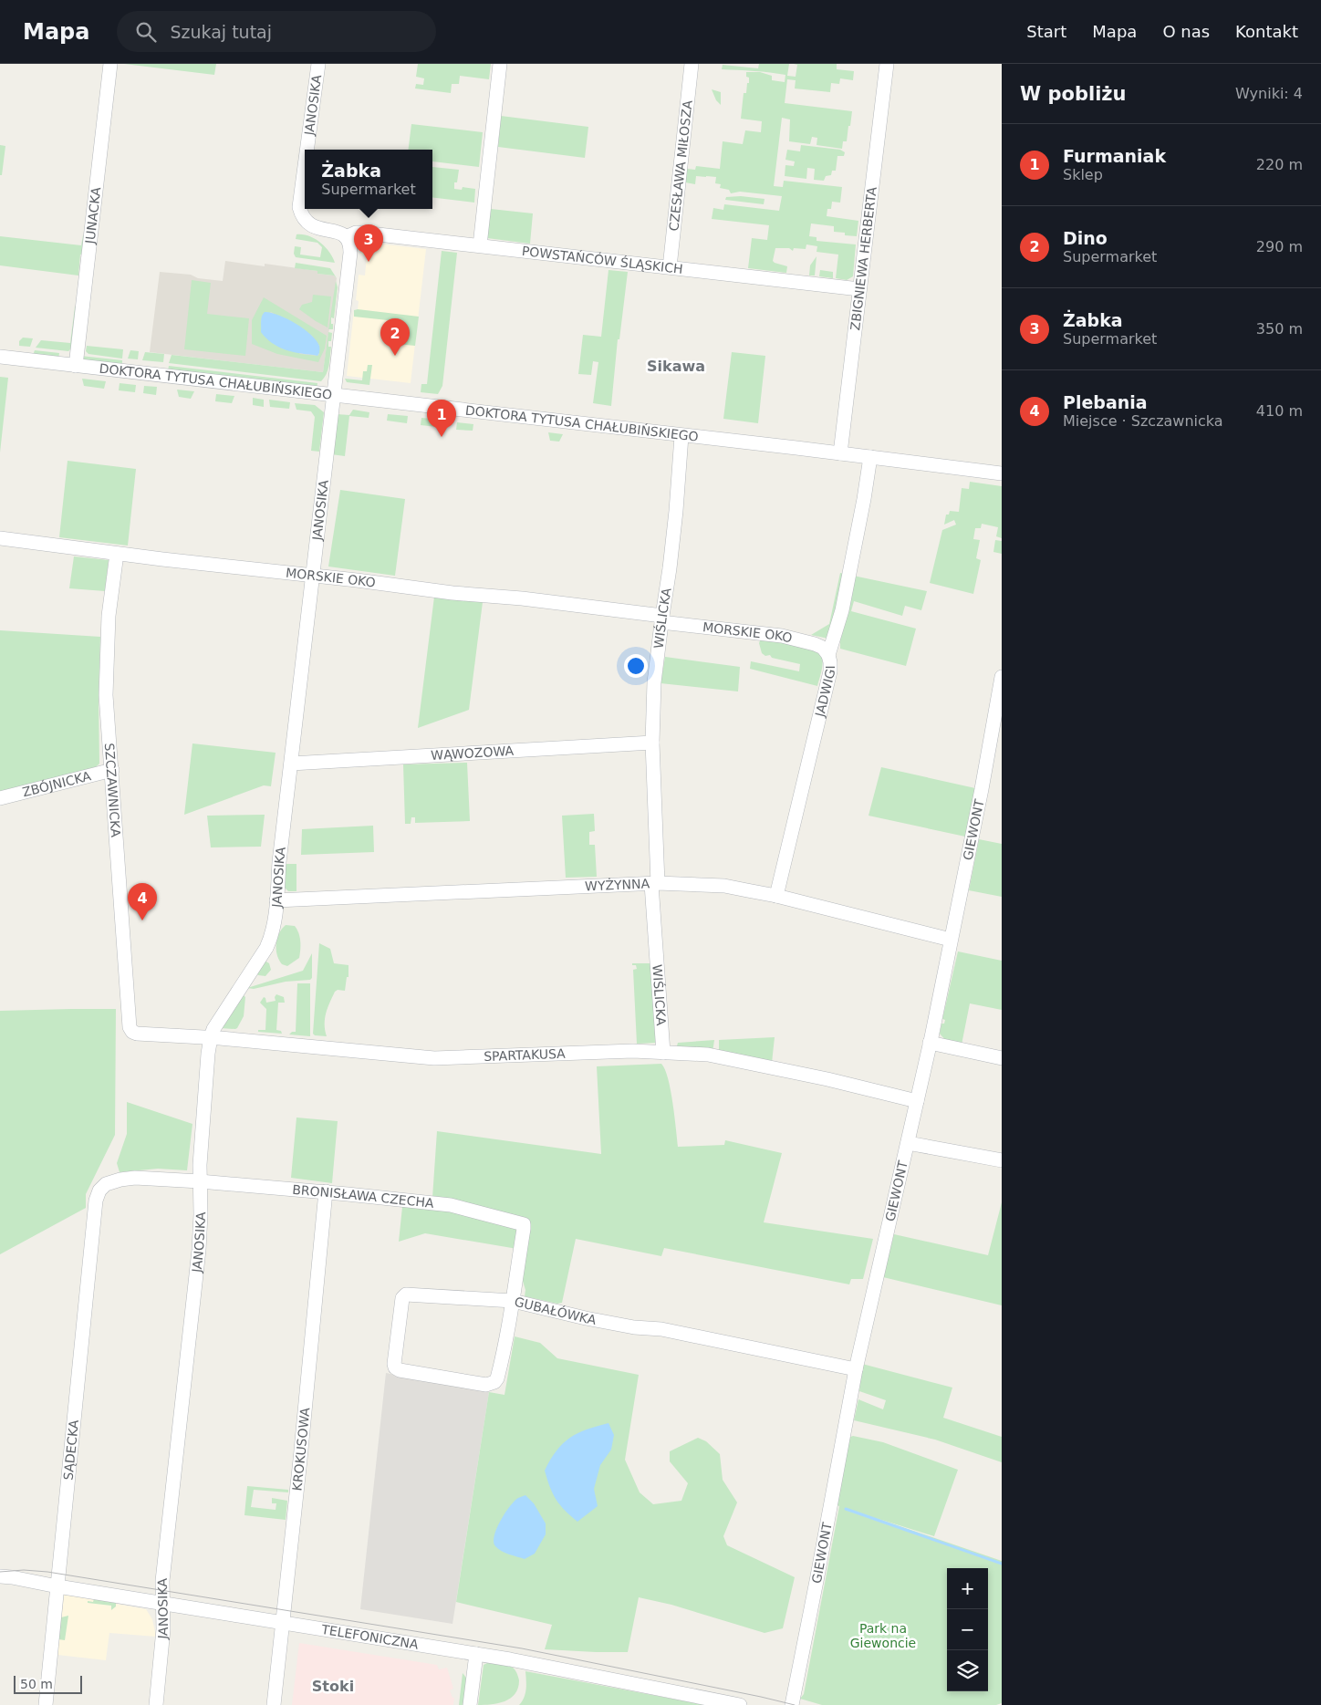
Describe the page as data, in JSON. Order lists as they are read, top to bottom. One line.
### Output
{"streets":{"street":["JANOSIKA","CZESŁAWA MIŁOSZA","JUNACKA","ZBIGNIEWA HERBERTA","POWSTAŃCÓW ŚLĄSKICH","DOKTORA TYTUSA CHAŁUBIŃSKIEGO","MORSKIE OKO","WIŚLICKA","JADWIGI","WĄWOZOWA","ZBÓJNICKA","SZCZAWNICKA","GIEWONT","WYŻYNNA","SPARTAKUSA","BRONISŁAWA CZECHA","GUBAŁÓWKA","KROKUSOWA","SĄDECKA","TELEFONICZNA"]},"crossings":[["JANOSIKA","POWSTAŃCÓW ŚLĄSKICH"],["JANOSIKA","DOKTORA TYTUSA CHAŁUBIŃSKIEGO"],["JANOSIKA","MORSKIE OKO"],["JANOSIKA","WĄWOZOWA"],["JANOSIKA","WYŻYNNA"],["JANOSIKA","SPARTAKUSA"],["JANOSIKA","BRONISŁAWA CZECHA"],["JANOSIKA","TELEFONICZNA"],["CZESŁAWA MIŁOSZA","POWSTAŃCÓW ŚLĄSKICH"],["JUNACKA","DOKTORA TYTUSA CHAŁUBIŃSKIEGO"],["ZBIGNIEWA HERBERTA","POWSTAŃCÓW ŚLĄSKICH"],["ZBIGNIEWA HERBERTA","DOKTORA TYTUSA CHAŁUBIŃSKIEGO"],["DOKTORA TYTUSA CHAŁUBIŃSKIEGO","WIŚLICKA"],["DOKTORA TYTUSA CHAŁUBIŃSKIEGO","JADWIGI"],["MORSKIE OKO","WIŚLICKA"],["MORSKIE OKO","JADWIGI"],["MORSKIE OKO","SZCZAWNICKA"],["WIŚLICKA","WĄWOZOWA"],["WIŚLICKA","WYŻYNNA"],["WIŚLICKA","SPARTAKUSA"],["JADWIGI","WYŻYNNA"],["ZBÓJNICKA","SZCZAWNICKA"],["SZCZAWNICKA","SPARTAKUSA"],["GIEWONT","WYŻYNNA"],["GIEWONT","SPARTAKUSA"],["GIEWONT","GUBAŁÓWKA"],["BRONISŁAWA CZECHA","GUBAŁÓWKA"],["BRONISŁAWA CZECHA","KROKUSOWA"],["BRONISŁAWA CZECHA","SĄDECKA"],["KROKUSOWA","TELEFONICZNA"],["SĄDECKA","TELEFONICZNA"]],"districts":["Sikawa","Stoki"],"parks":["Park na Giewoncie"],"scale_bar":"50 m","page":{"header":"Mapa","search":"Szukaj tutaj","nav":["Start","Mapa","O nas","Kontakt"],"heading":["W pobliżu","Wyniki: 4"],"list":[{"mark":"1","name":"Furmaniak","note":"Sklep","value":"220 m"},{"mark":"2","name":"Dino","note":"Supermarket","value":"290 m"},{"mark":"3","name":"Żabka","note":"Supermarket","value":"350 m"},{"mark":"4","name":"Plebania","note":"Miejsce · Szczawnicka","value":"410 m"}],"popup":["Żabka","Supermarket"],"pins":["3","2","1","4"],"map_buttons":["+","−"],"scale":"50 m"}}
